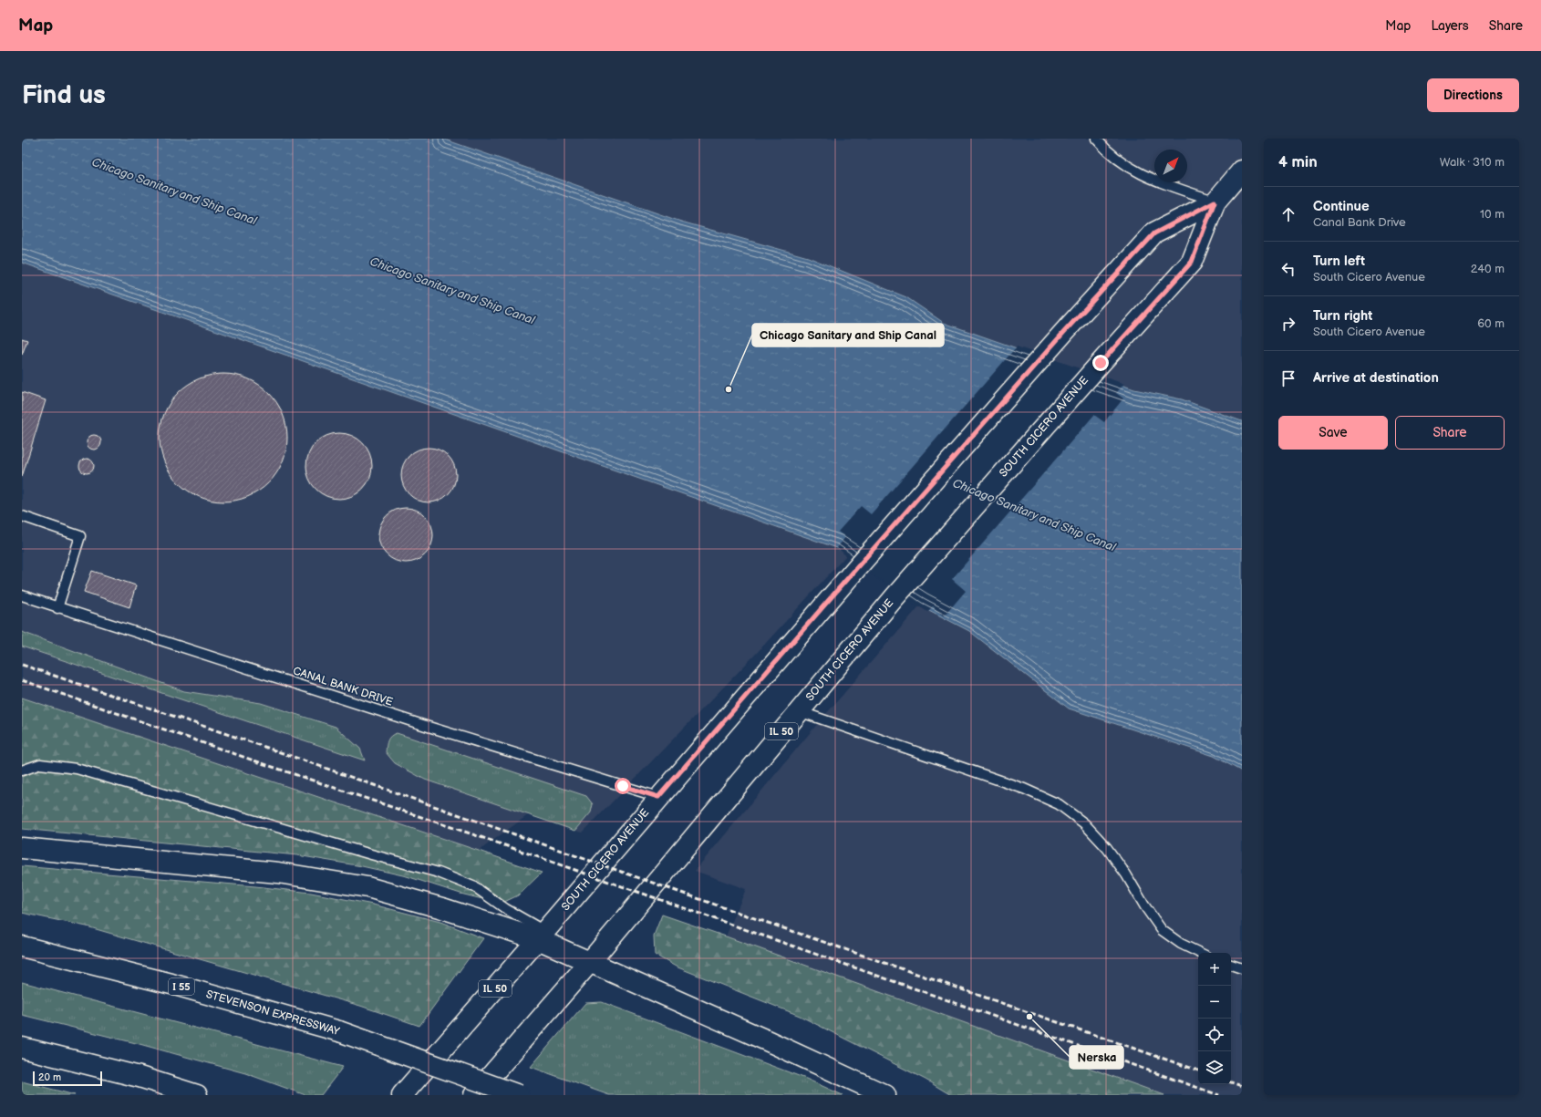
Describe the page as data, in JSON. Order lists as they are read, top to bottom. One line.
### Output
{"streets":{"main road":["SOUTH CICERO AVENUE","IL 50","I 55","STEVENSON EXPRESSWAY"],"lane":["CANAL BANK DRIVE"]},"crossings":[["SOUTH CICERO AVENUE","CANAL BANK DRIVE"]],"water":["Chicago Sanitary and Ship Canal"],"places":["Chicago Sanitary and Ship Canal","Nerska"],"scale_bar":"20 m","north":"top right","page":{"header":"Map","nav":["Map","Layers","Share"],"buttons":["Directions",["Save","Share"]],"title":"Find us","heading":["4 min","Walk · 310 m"],"list":[["Continue","Canal Bank Drive","10 m"],["Turn left","South Cicero Avenue","240 m"],["Turn right","South Cicero Avenue","60 m"],"Arrive at destination"],"map_buttons":["+","−"],"scale":"20 m"}}
